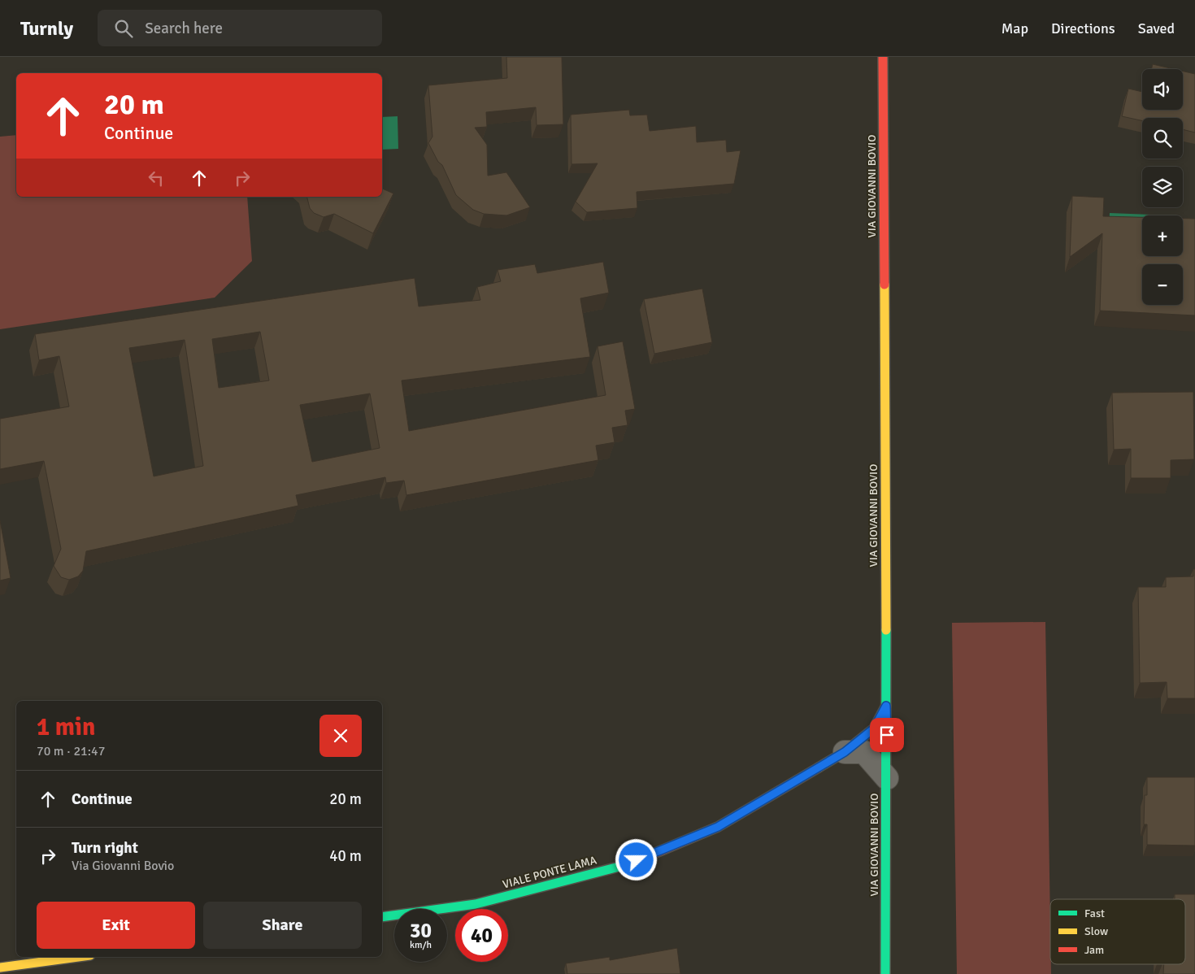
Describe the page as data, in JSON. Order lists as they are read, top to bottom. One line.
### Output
{"streets":{"main road":["VIA GIOVANNI BOVIO","VIALE PONTE LAMA"]},"crossings":[["VIA GIOVANNI BOVIO","VIALE PONTE LAMA"]],"legend":["Fast","Slow","Jam"],"page":{"header":"Turnly","search":"Search here","nav":["Map","Directions","Saved"],"map_buttons":["+","−"],"turn":["20 m","Continue"],"heading":["1 min","70 m · 21:47"],"list":[{"name":"Continue","value":"20 m"},{"name":"Turn right","note":"Via Giovanni Bovio","value":"40 m"}],"buttons":["Exit","Share"],"speed":"30 km/h","limit":"40"}}
